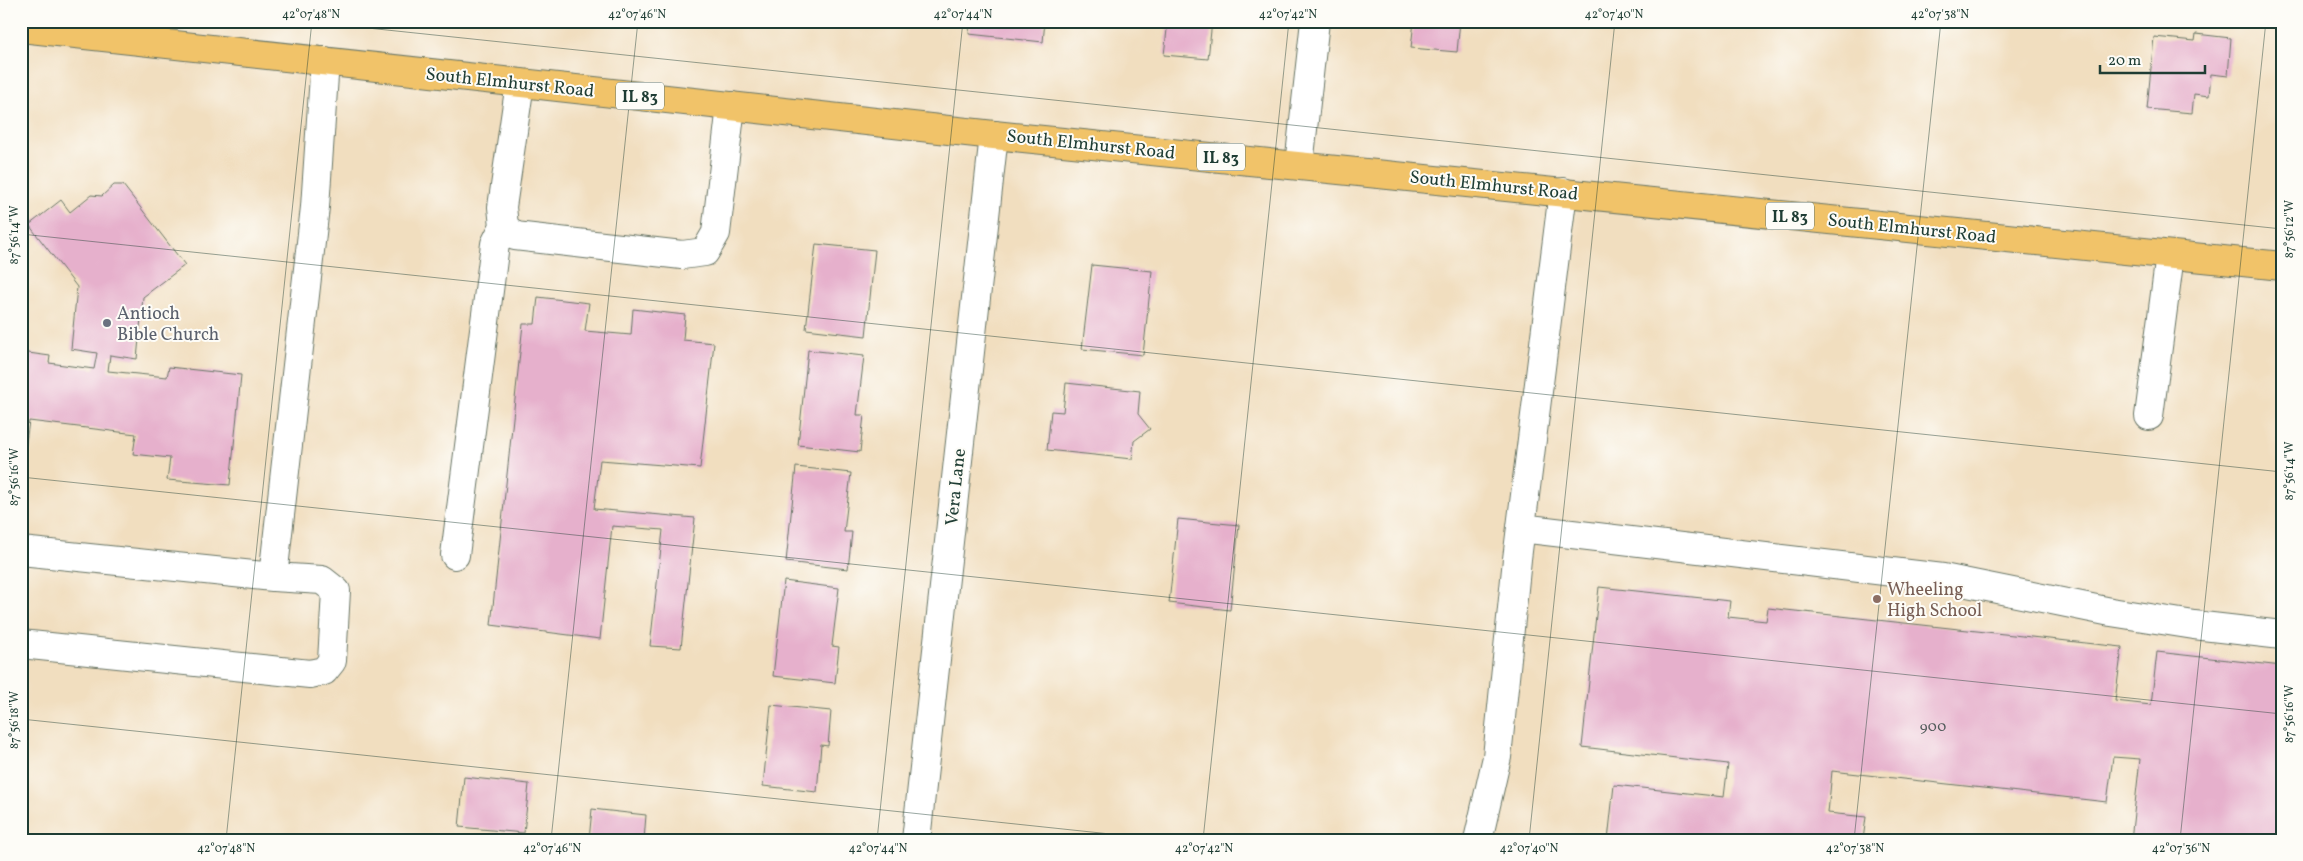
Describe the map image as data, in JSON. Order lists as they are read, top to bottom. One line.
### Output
{"streets":{"main road":["South Elmhurst Road","IL 83"],"street":["Vera Lane"]},"crossings":[["South Elmhurst Road","Vera Lane"]],"places":["Antioch Bible Church","Wheeling High School"],"house_numbers":["900"],"scale_bar":"20 m","coordinates":["42°07'48\"N","42°07'46\"N","42°07'44\"N","42°07'42\"N","42°07'40\"N","42°07'38\"N","87°56'12\"W","87°56'14\"W","87°56'16\"W","87°56'18\"W","42°07'36\"N"]}
